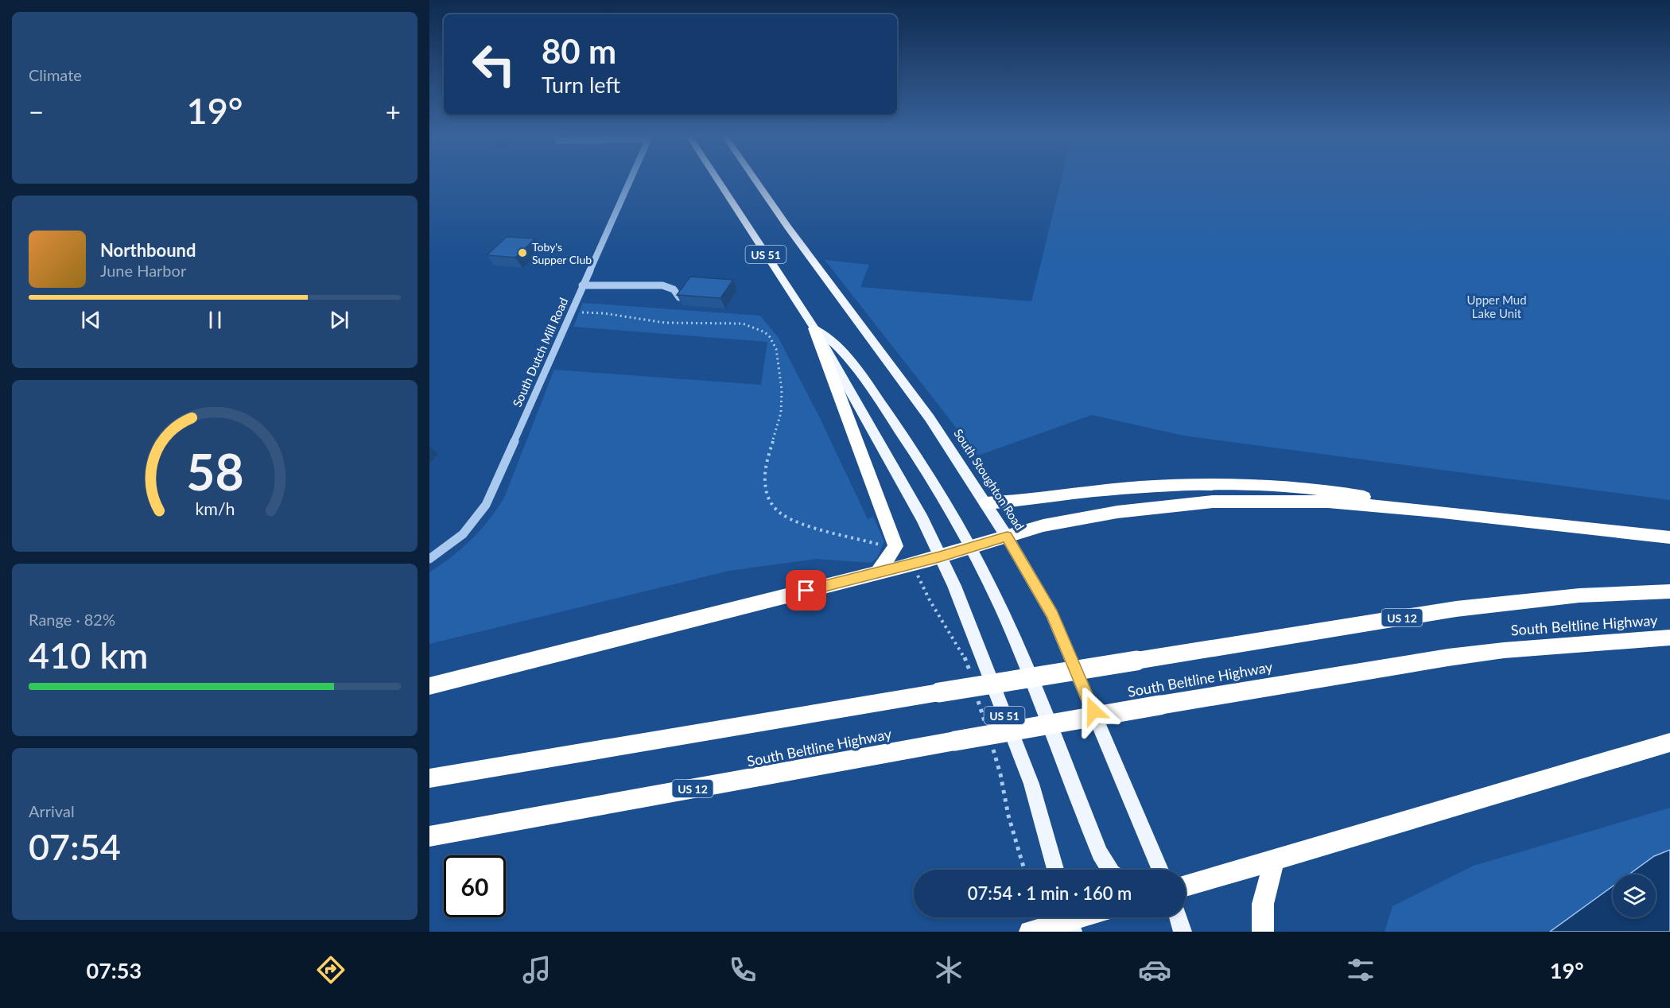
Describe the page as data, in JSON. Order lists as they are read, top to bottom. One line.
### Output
{"streets":{"highway":["US 12","South Beltline Highway"],"main road":["US 51","South Stoughton Road"],"street":["South Dutch Mill Road"]},"parks":["Upper Mud Lake Unit"],"places":["Toby's Supper Club"],"page":{"tile":["Climate",["Range · 82%","410 km"],["Arrival","07:54"]],"turn":["80 m","Turn left"],"heat":["−","19°","+"],"song":["Northbound","June Harbor"],"limit":"60","trip":"07:54 · 1 min · 160 m","tabs":["07:53","19°"],"gauge":["58","km/h"]}}
